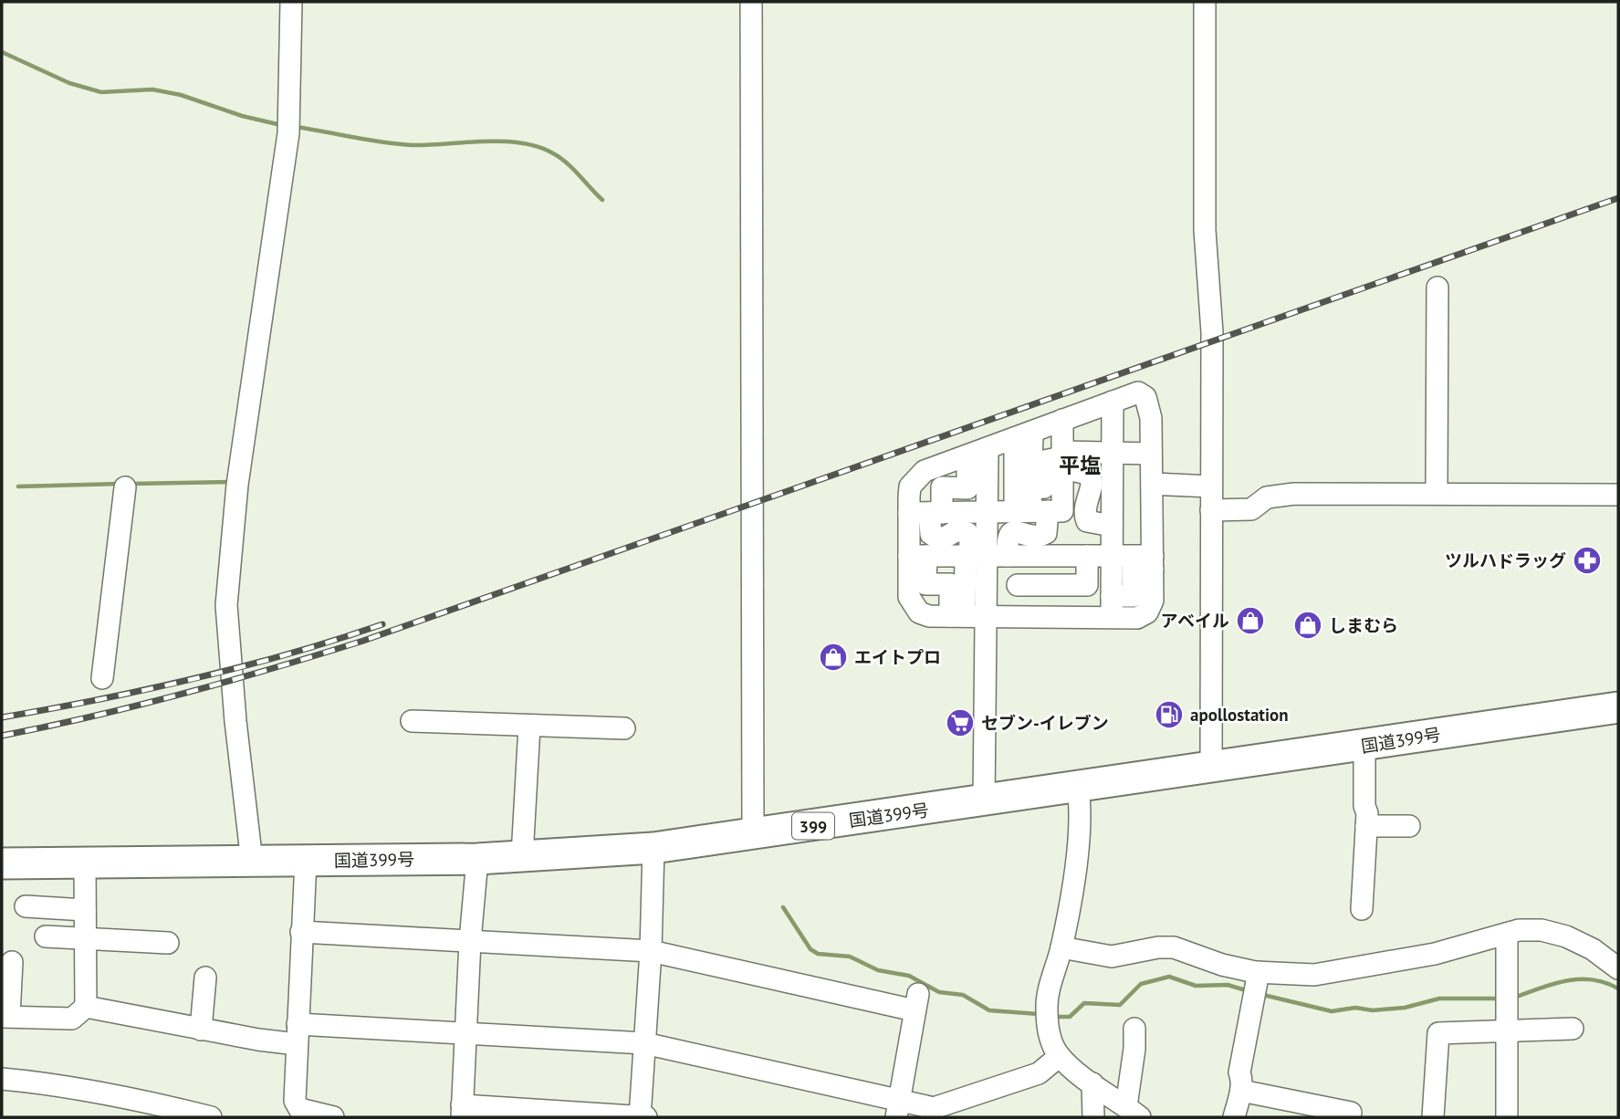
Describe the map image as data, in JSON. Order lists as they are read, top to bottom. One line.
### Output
{"streets":{"highway":["国道399号","399"]},"districts":["平塩"],"places":{"pharmacy":["ツルハドラッグ"],"shop":["アベイル","しまむら","エイトプロ"],"fuel station":["apollostation"],"supermarket":["セブン-イレブン"]}}
